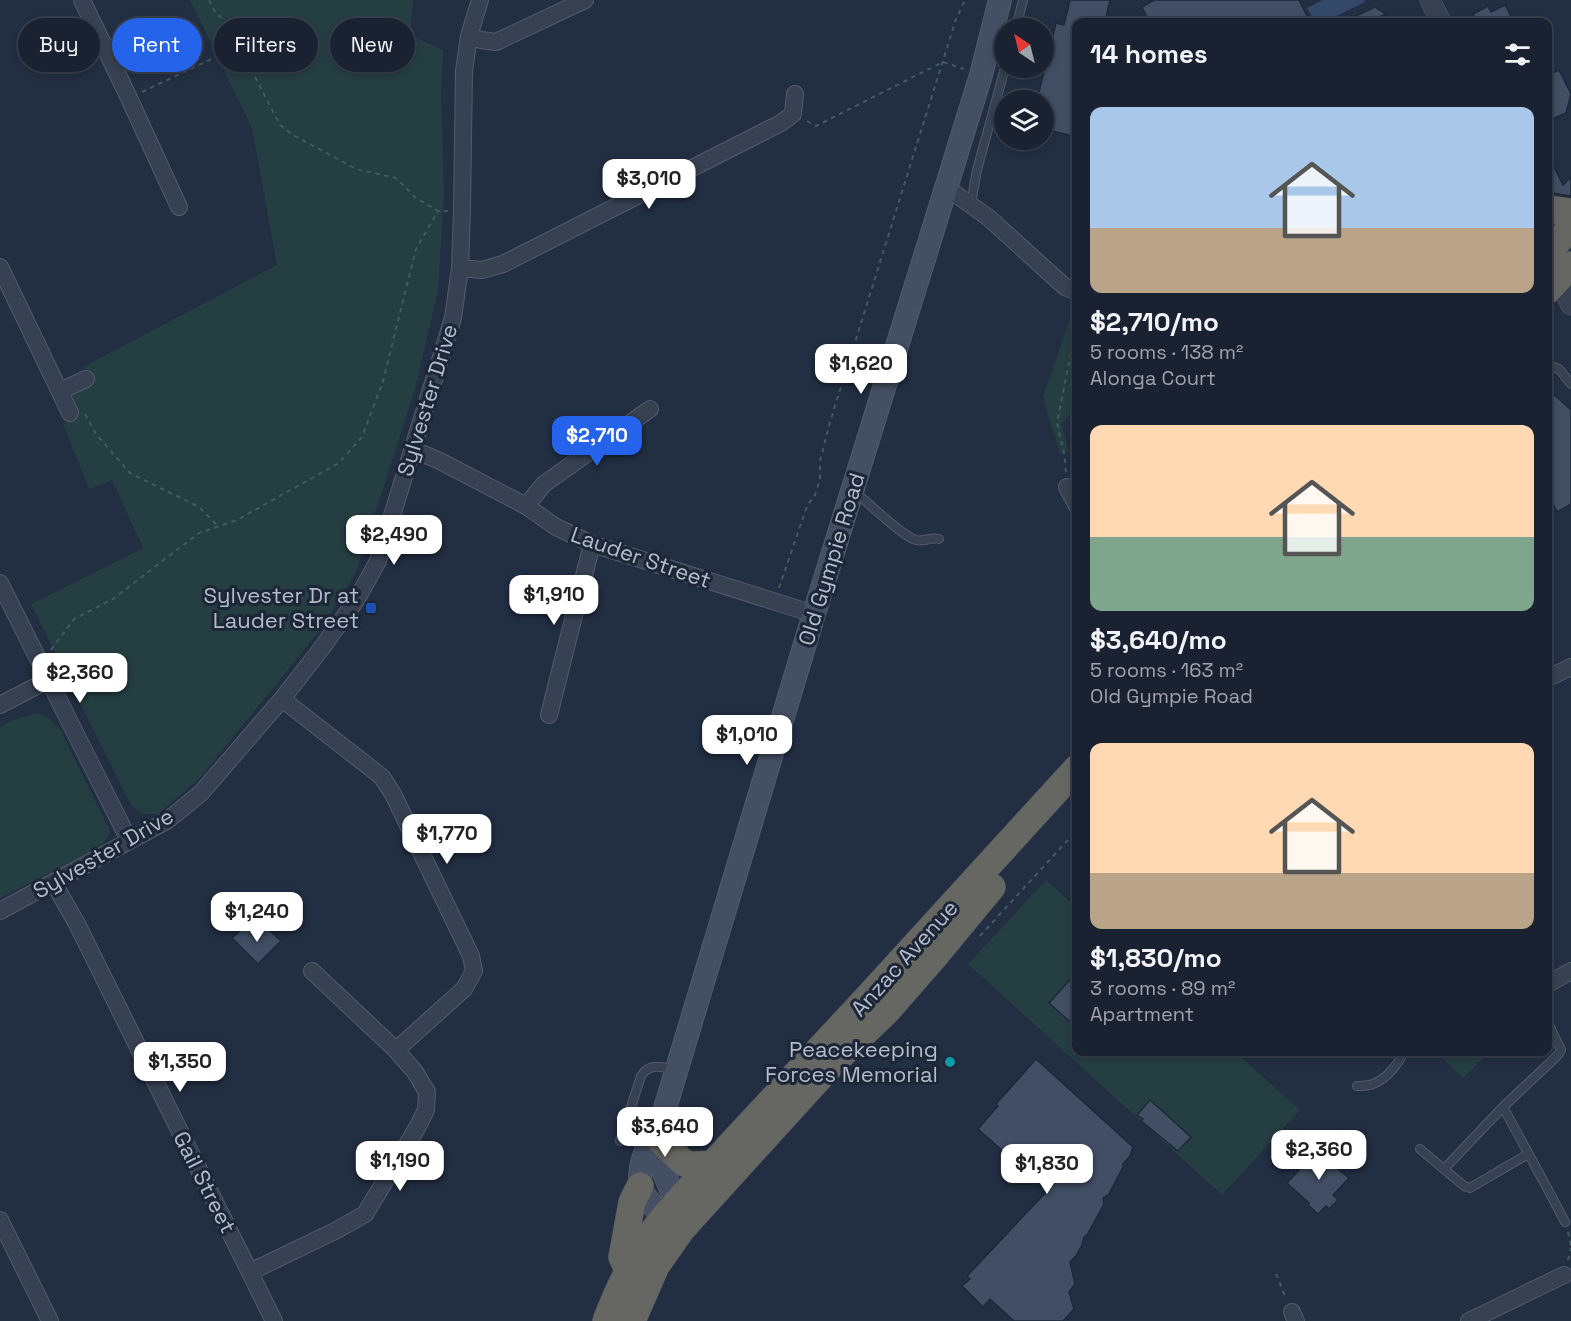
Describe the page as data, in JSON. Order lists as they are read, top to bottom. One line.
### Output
{"streets":{"highway":["Anzac Avenue"],"main road":["Old Gympie Road"],"street":["Sylvester Drive","Lauder Street","Gail Street"]},"crossings":[["Sylvester Drive","Lauder Street"],["Sylvester Drive","Gail Street"],["Lauder Street","Old Gympie Road"],["Old Gympie Road","Anzac Avenue"]],"places":{"transit":["Sylvester Dr at Lauder Street"],"other":["Peacekeeping Forces Memorial"]},"north":"top left","page":{"chip":["Buy","Rent","Filters","New"],"heading":"14 homes","list":[{"name":"$2,710/mo","note":"5 rooms · 138 m² · Alonga Court"},{"name":"$3,640/mo","note":"5 rooms · 163 m² · Old Gympie Road"},{"name":"$1,830/mo","note":"3 rooms · 89 m² · Apartment"}],"price":["$3,010","$1,620","$2,710","$2,490","$1,910","$2,360","$1,010","$1,770","$1,240","$1,350","$3,640","$2,360","$1,190","$1,830"]}}
